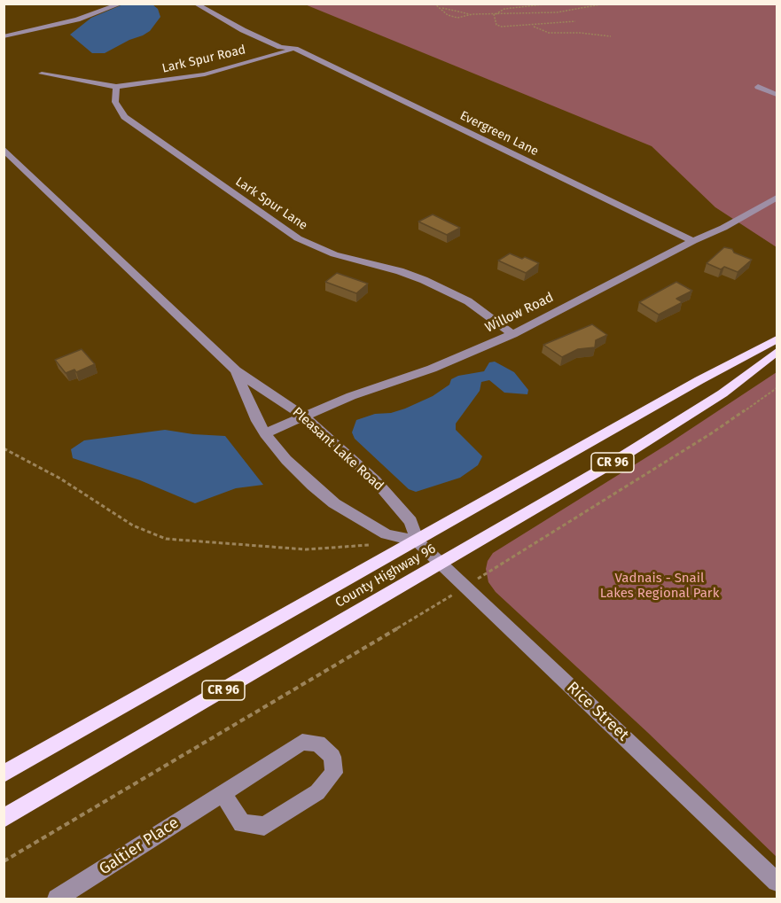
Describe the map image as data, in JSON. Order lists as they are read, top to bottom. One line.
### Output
{"streets":{"main road":["CR 96","County Highway 96"],"street":["Lark Spur Road","Evergreen Lane","Lark Spur Lane","Willow Road","Pleasant Lake Road","Rice Street","Galtier Place"]},"crossings":[["Lark Spur Road","Evergreen Lane"],["Lark Spur Road","Lark Spur Lane"],["Evergreen Lane","Willow Road"],["Lark Spur Lane","Willow Road"],["Willow Road","Pleasant Lake Road"],["Pleasant Lake Road","County Highway 96"],["Pleasant Lake Road","Rice Street"],["County Highway 96","Rice Street"]],"parks":["Vadnais - Snail Lakes Regional Park"]}
